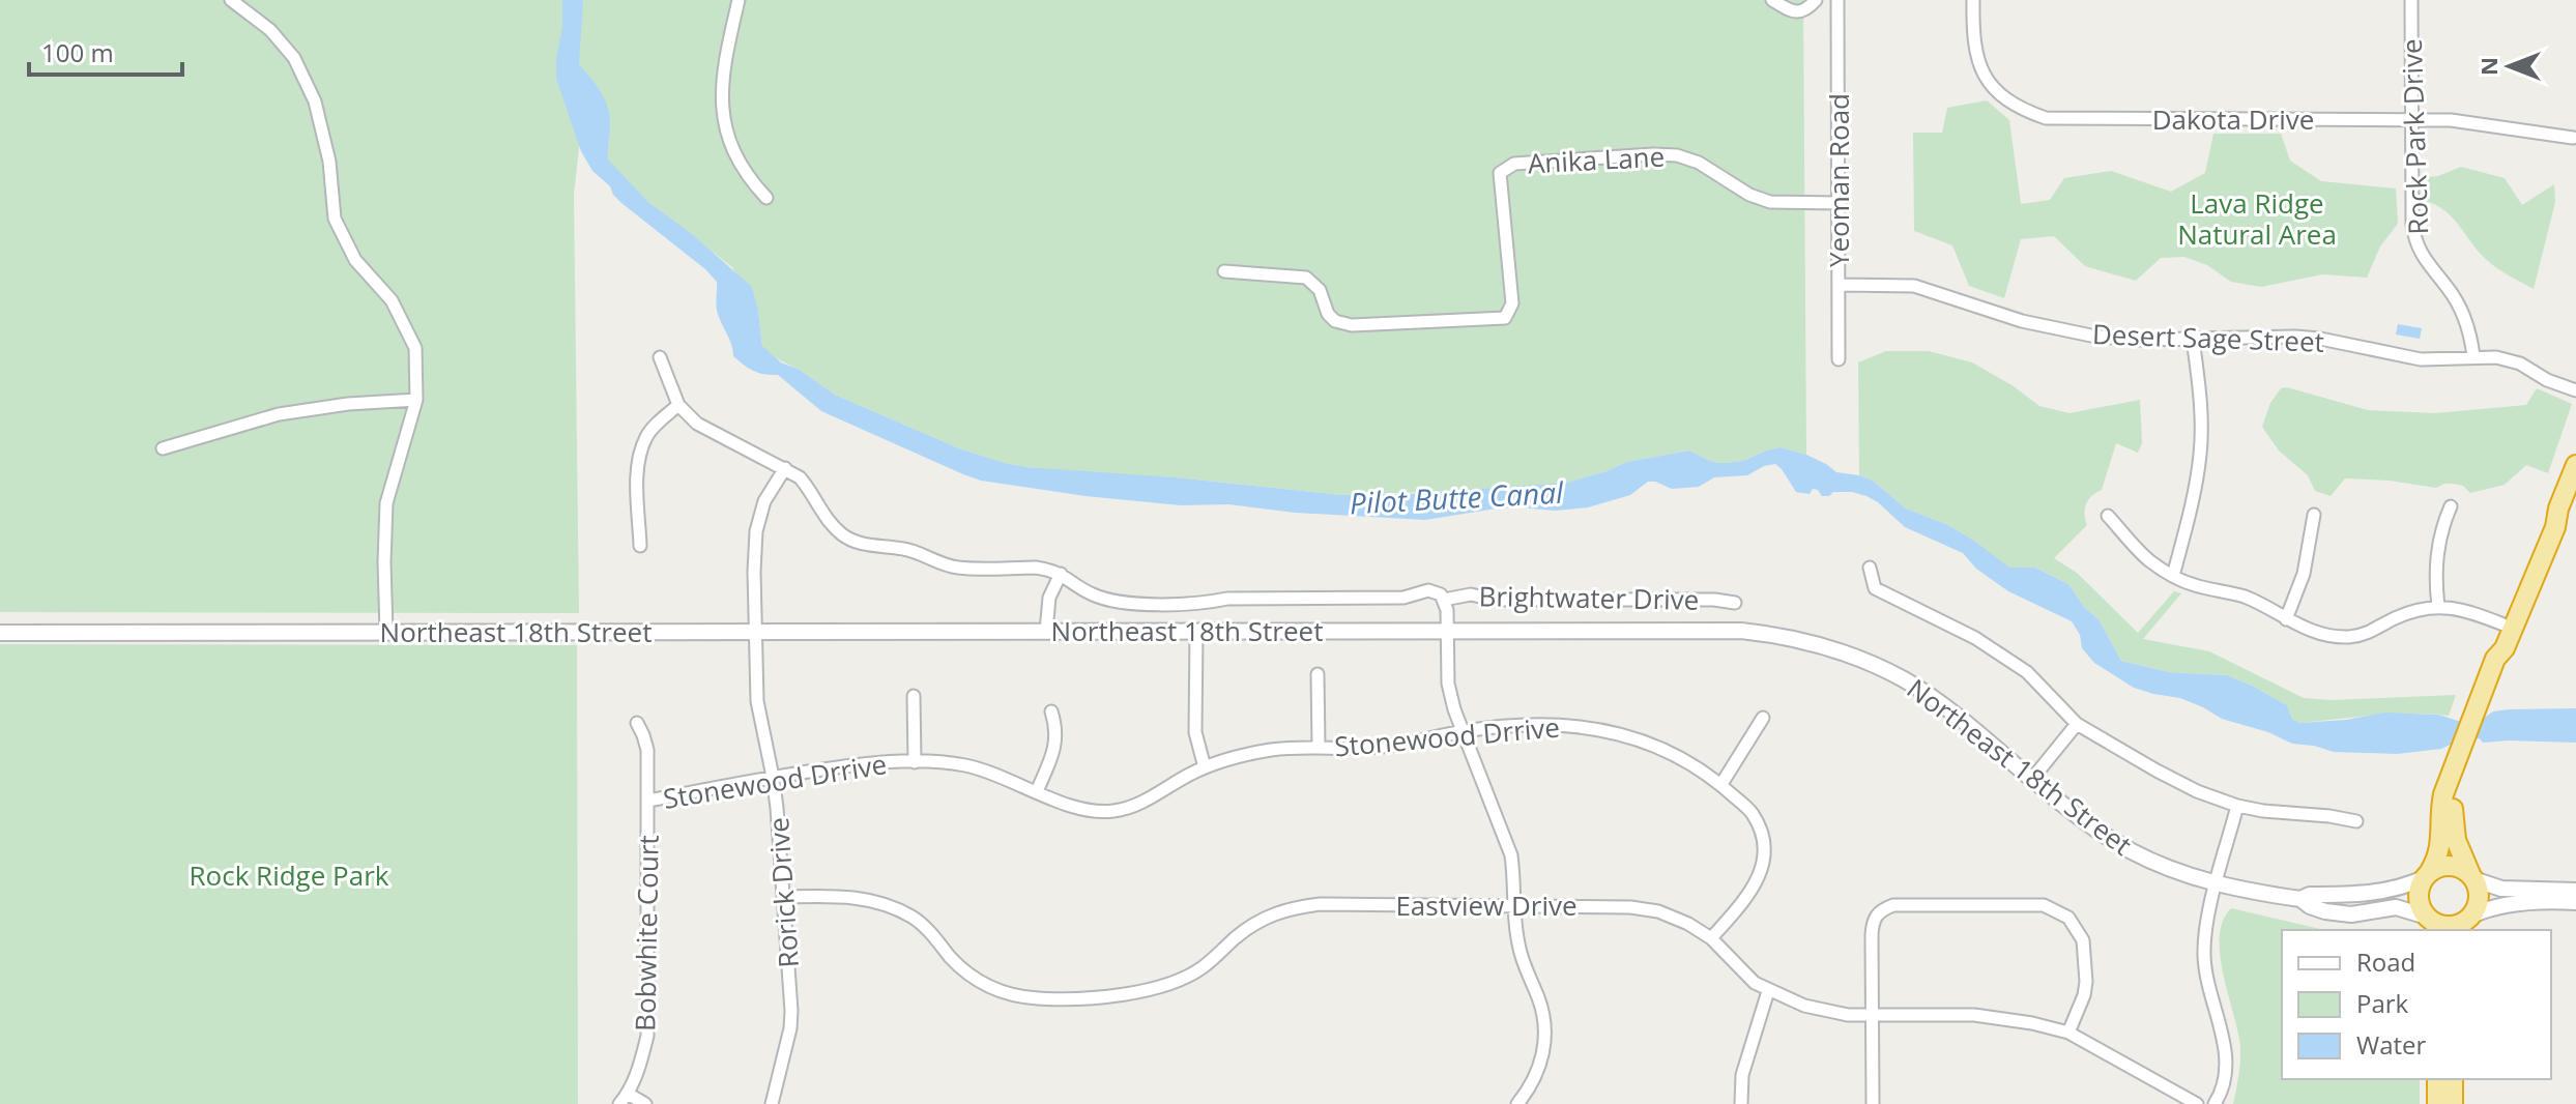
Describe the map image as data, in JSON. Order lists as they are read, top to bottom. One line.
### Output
{"streets":{"main road":["Northeast 18th Street"],"street":["Dakota Drive","Rock Park Drive","Anika Lane","Yeoman Road","Desert Sage Street","Brightwater Drive","Stonewood Drrive","Rorick Drive","Eastview Drive","Bobwhite Court"]},"crossings":[["Dakota Drive","Rock Park Drive"],["Rock Park Drive","Desert Sage Street"],["Anika Lane","Yeoman Road"],["Yeoman Road","Desert Sage Street"],["Brightwater Drive","Northeast 18th Street"],["Brightwater Drive","Stonewood Drrive"],["Brightwater Drive","Rorick Drive"],["Brightwater Drive","Eastview Drive"],["Northeast 18th Street","Rorick Drive"],["Stonewood Drrive","Rorick Drive"],["Stonewood Drrive","Eastview Drive"],["Stonewood Drrive","Bobwhite Court"],["Rorick Drive","Eastview Drive"]],"water":["Pilot Butte Canal"],"parks":["Lava Ridge Natural Area","Rock Ridge Park"],"legend":["Road","Park","Water"],"scale_bar":"100 m","north":"left"}
